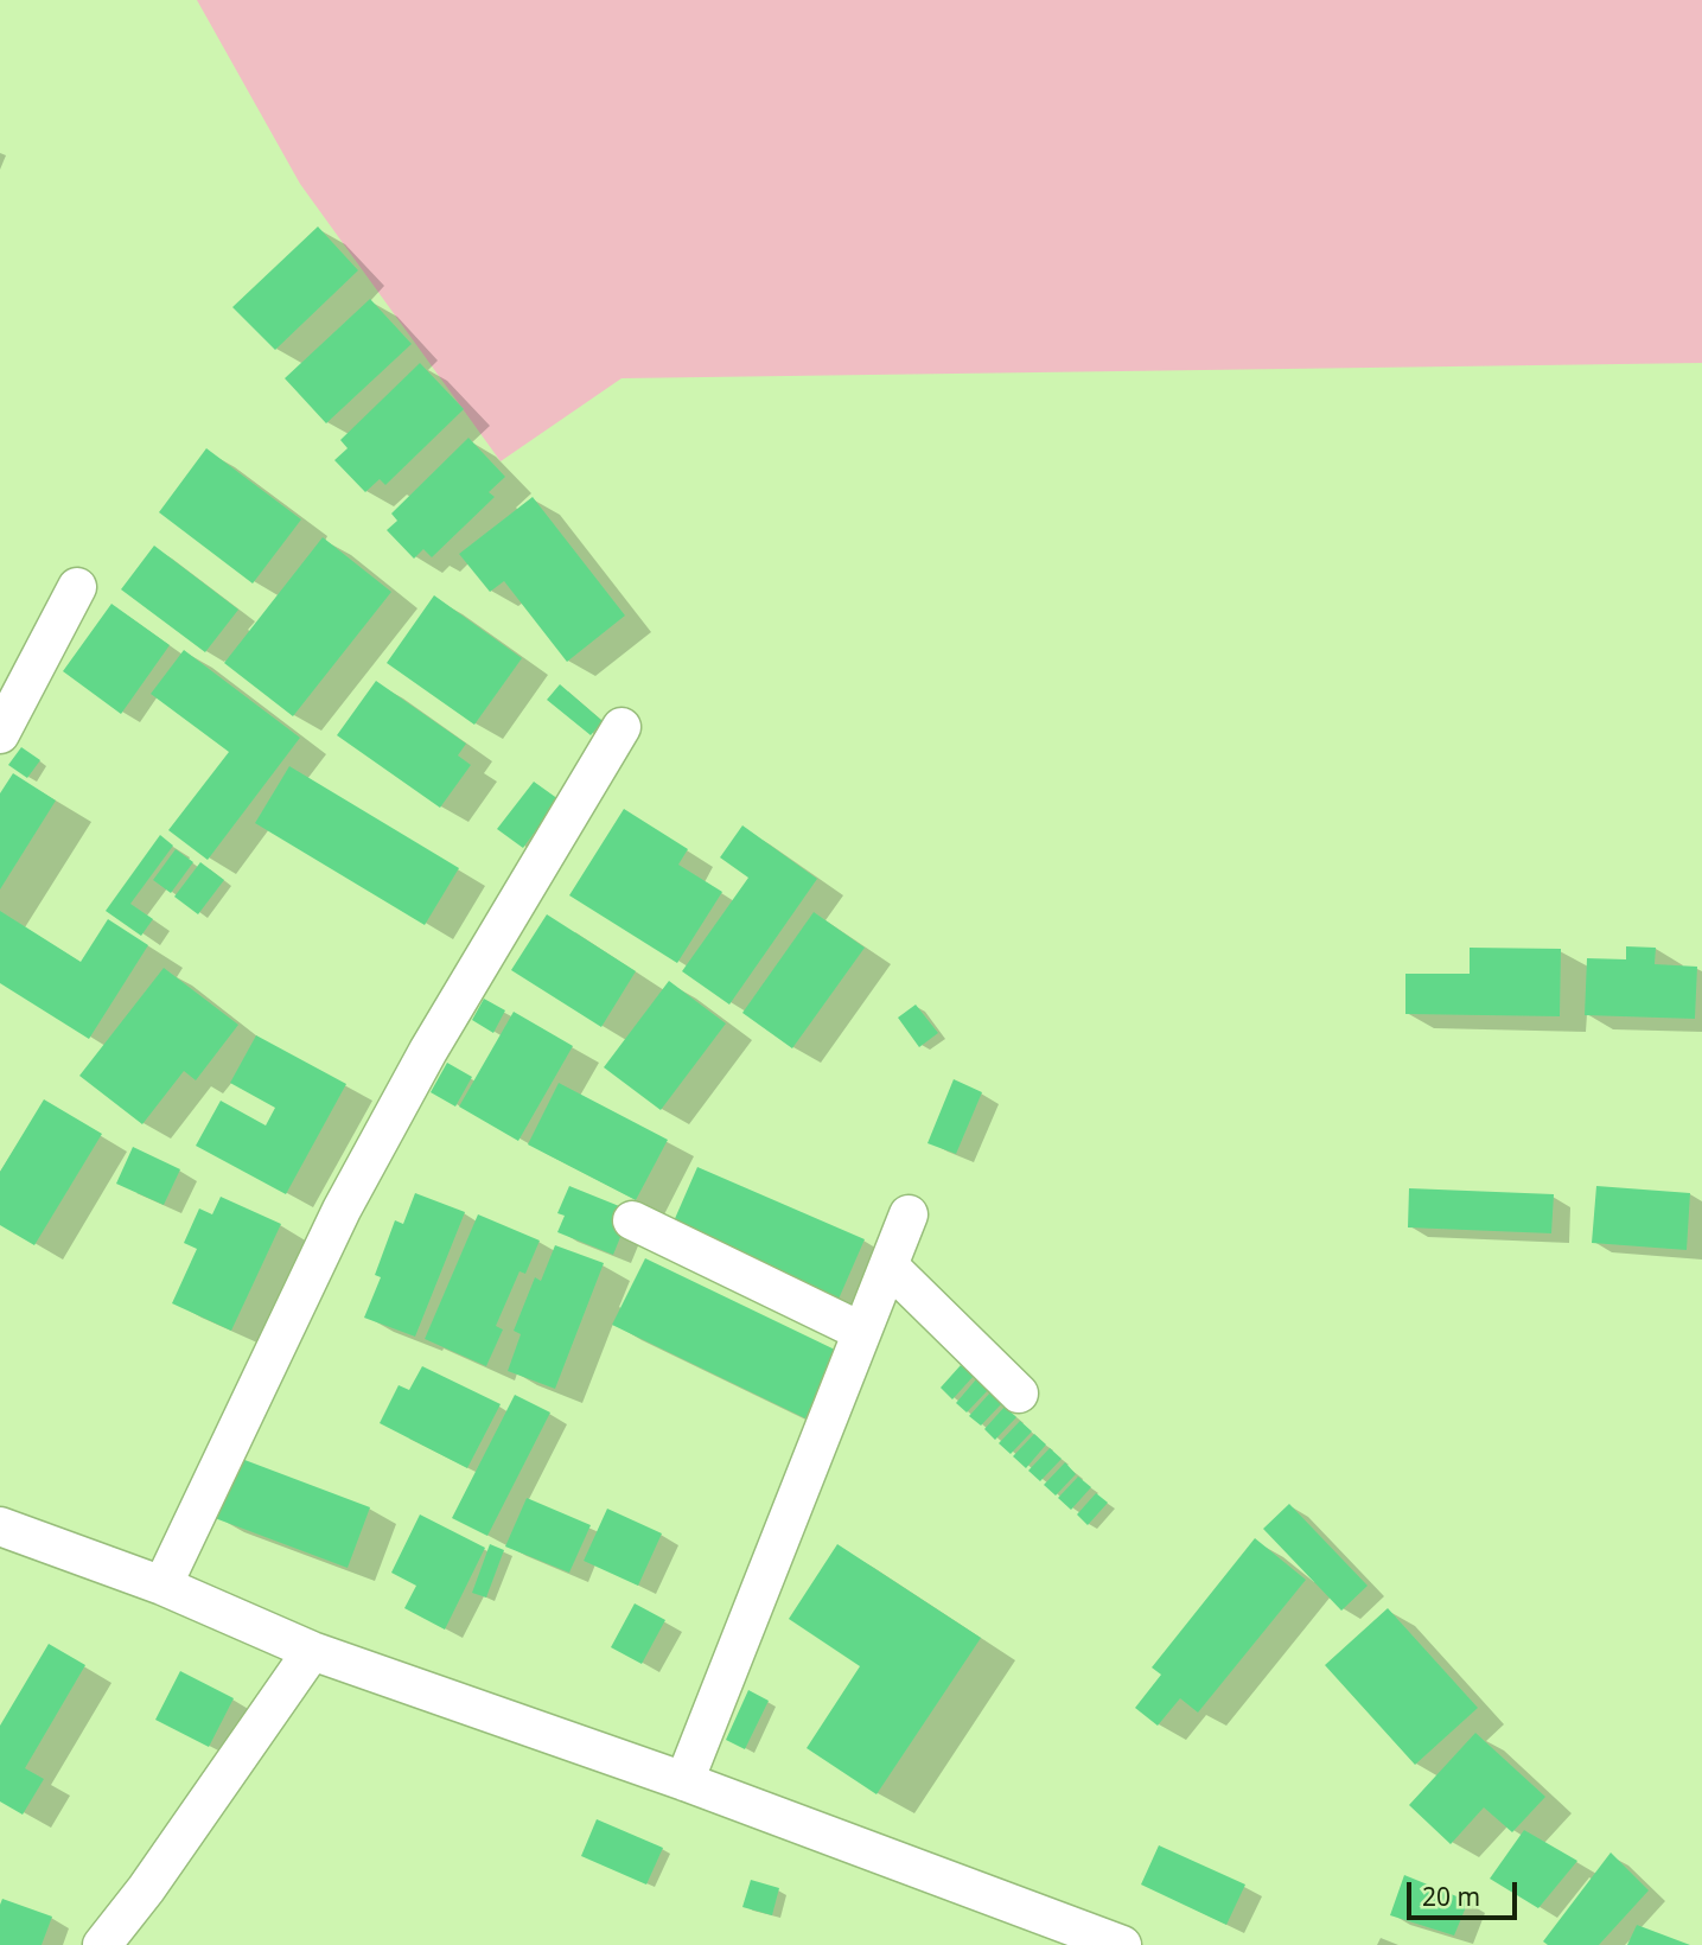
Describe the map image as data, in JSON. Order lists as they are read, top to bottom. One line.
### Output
{"scale_bar":"20 m"}
